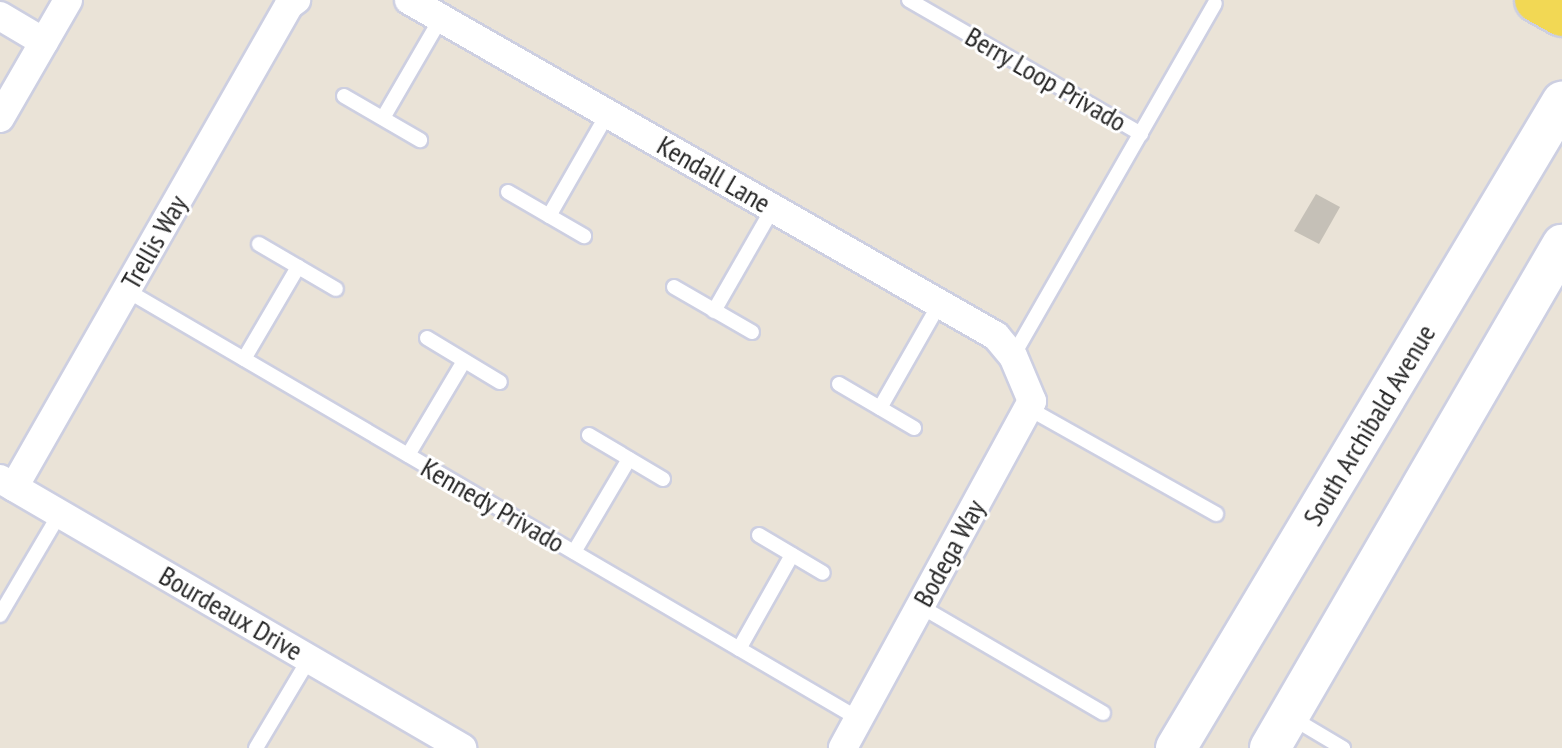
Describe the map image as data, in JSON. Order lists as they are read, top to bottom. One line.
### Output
{"streets":{"main road":["South Archibald Avenue"],"street":["Kendall Lane","Trellis Way","Bodega Way","Bourdeaux Drive"],"lane":["Berry Loop Privado","Kennedy Privado"]},"crossings":[["Berry Loop Privado","Kendall Lane"],["Trellis Way","Kennedy Privado"],["Trellis Way","Bourdeaux Drive"],["Kennedy Privado","Bodega Way"]]}
